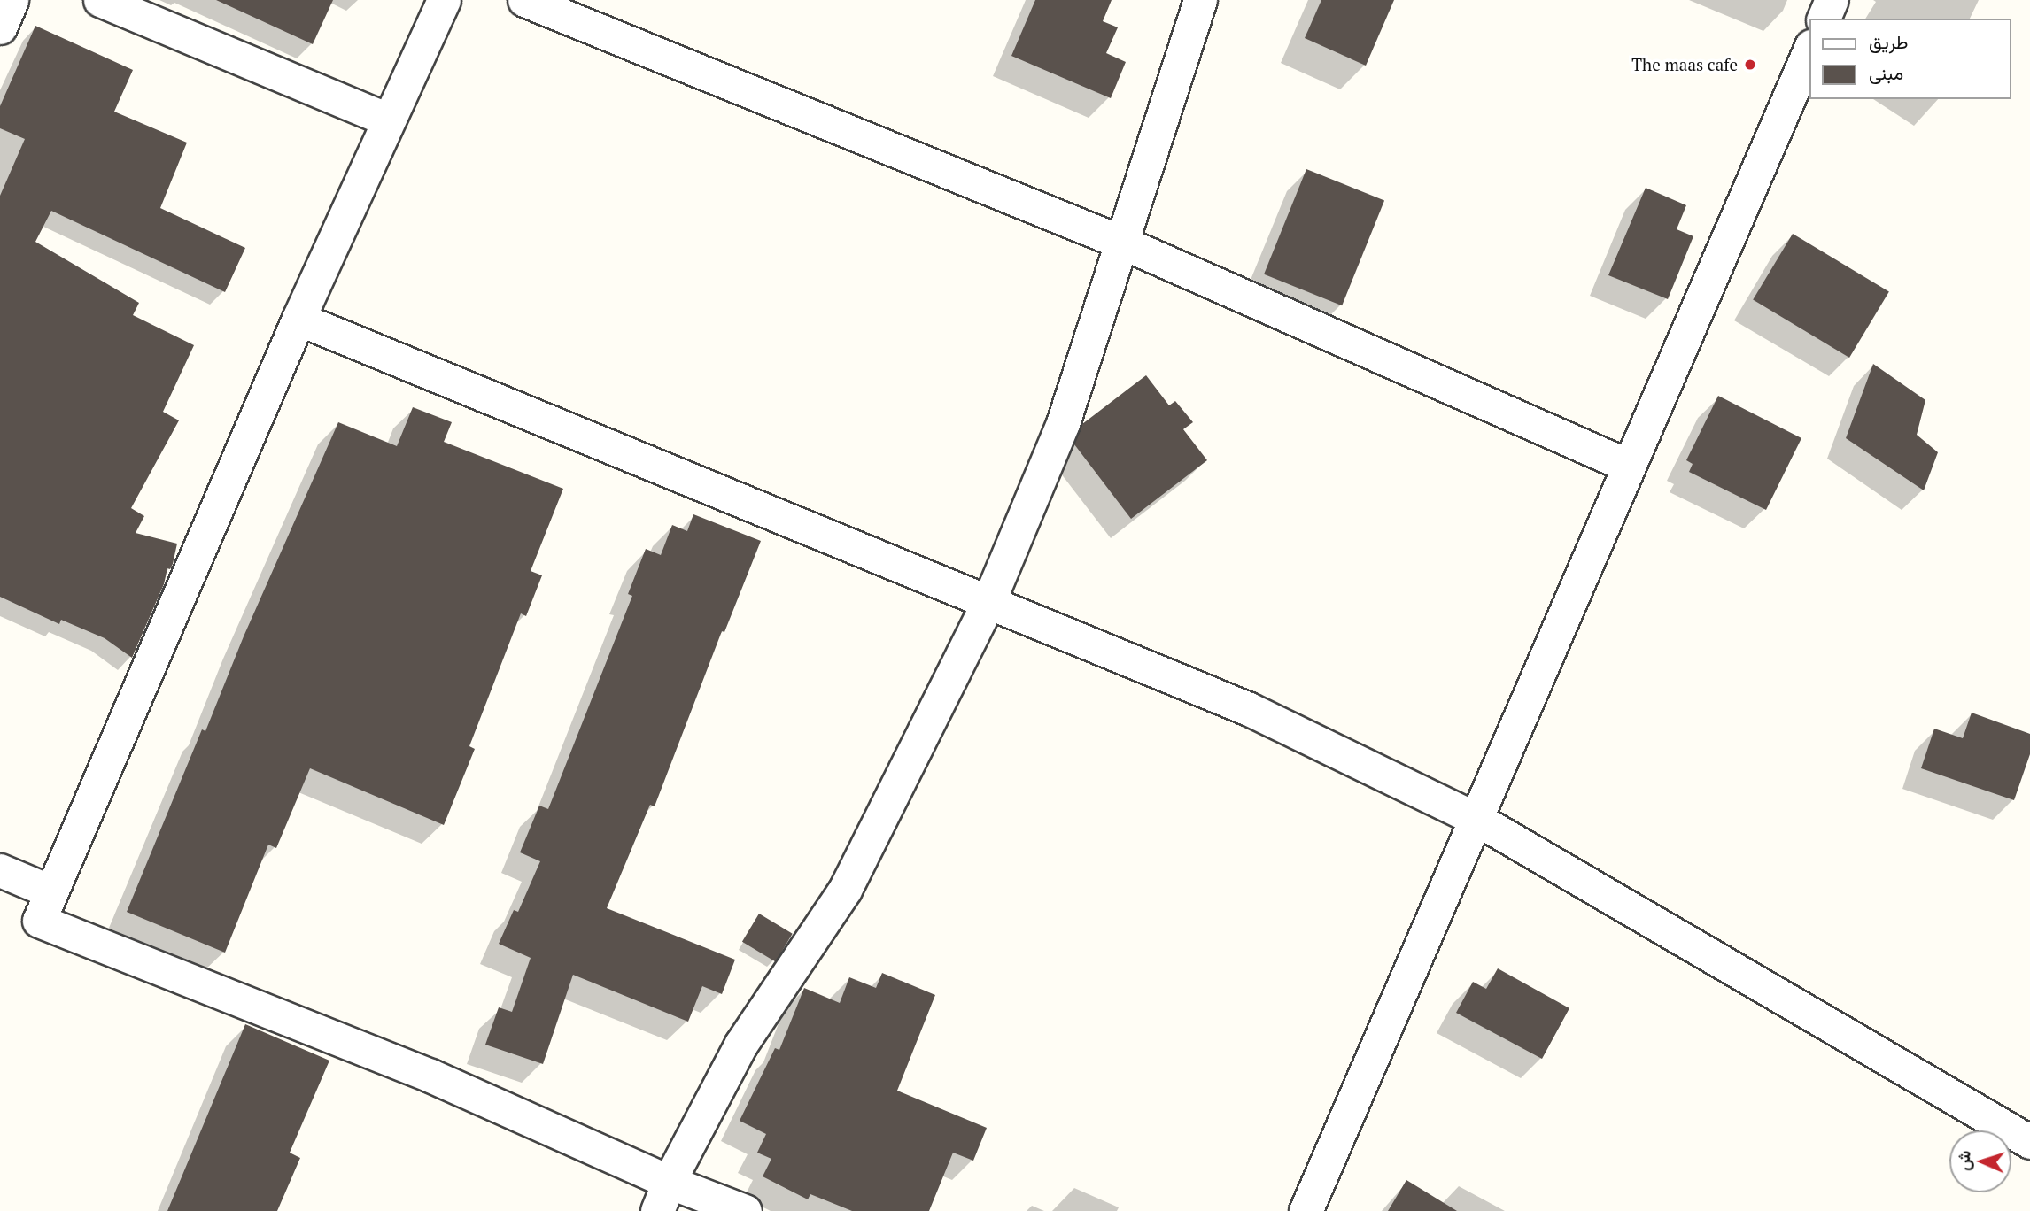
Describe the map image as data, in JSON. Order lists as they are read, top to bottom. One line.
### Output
{"places":["The maas cafe"],"legend":["طريق","مبنى"],"north":"left"}
